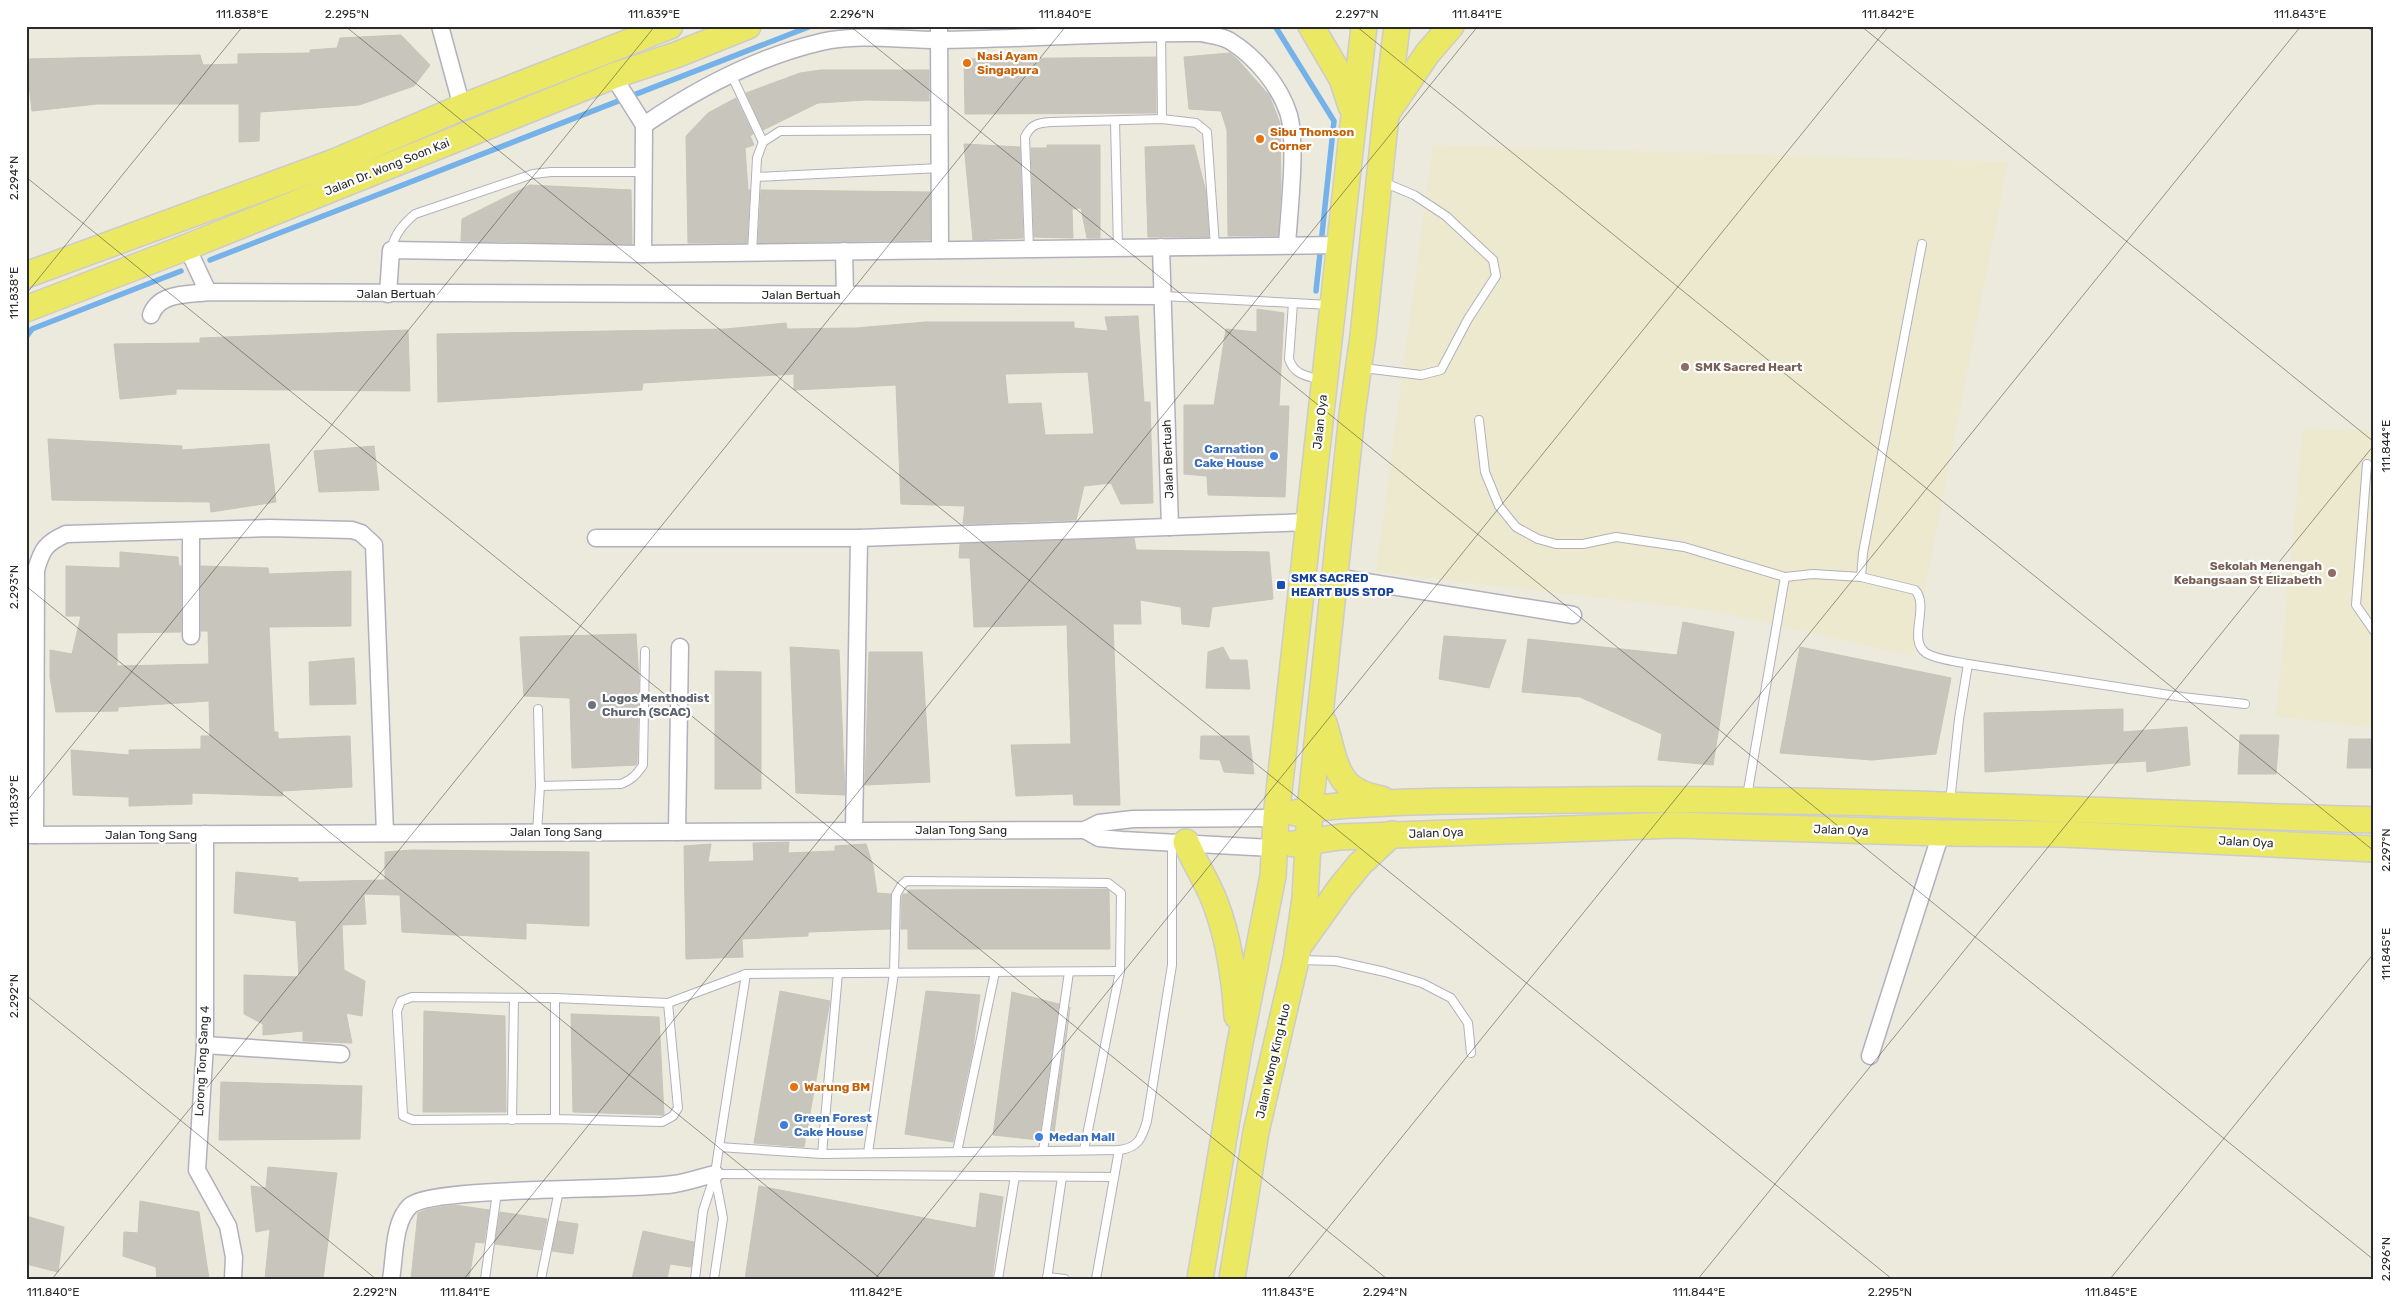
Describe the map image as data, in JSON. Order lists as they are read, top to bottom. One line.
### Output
{"streets":{"main road":["Jalan Dr. Wong Soon Kai","Jalan Oya","Jalan Wong King Huo"],"street":["Jalan Bertuah","Jalan Tong Sang","Lorong Tong Sang 4"]},"crossings":[["Jalan Oya","Jalan Tong Sang"],["Jalan Oya","Jalan Wong King Huo"],["Jalan Tong Sang","Lorong Tong Sang 4"]],"places":{"other":["Nasi Ayam Singapura","Sibu Thomson Corner","SMK Sacred Heart","Carnation Cake House","Sekolah Menengah Kebangsaan St Elizabeth","Logos Menthodist Church (SCAC)","Warung BM","Green Forest Cake House","Medan Mall"],"transit":["SMK SACRED HEART BUS STOP"]},"coordinates":["111.838°E","2.295°N","111.839°E","2.296°N","111.840°E","2.297°N","111.841°E","111.842°E","111.843°E","2.294°N","111.844°E","2.293°N","111.845°E","2.292°N"]}
